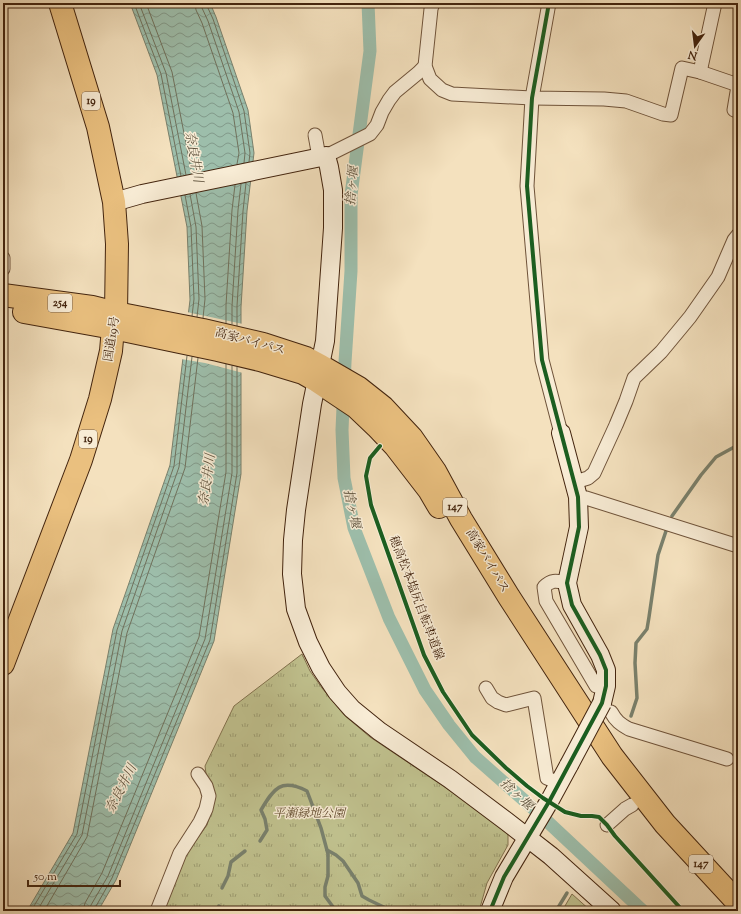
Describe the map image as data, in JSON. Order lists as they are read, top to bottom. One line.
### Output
{"streets":{"highway":["19","254","国道19号","高家バイパス","147"],"cycle path":["穂高松本塩尻自転車道線"]},"crossings":[["254","国道19号"],["254","高家バイパス"],["国道19号","高家バイパス"]],"water":["奈良井川","捨ヶ堰"],"parks":["平瀬緑地公園"],"scale_bar":"50 m","north":"bottom"}
